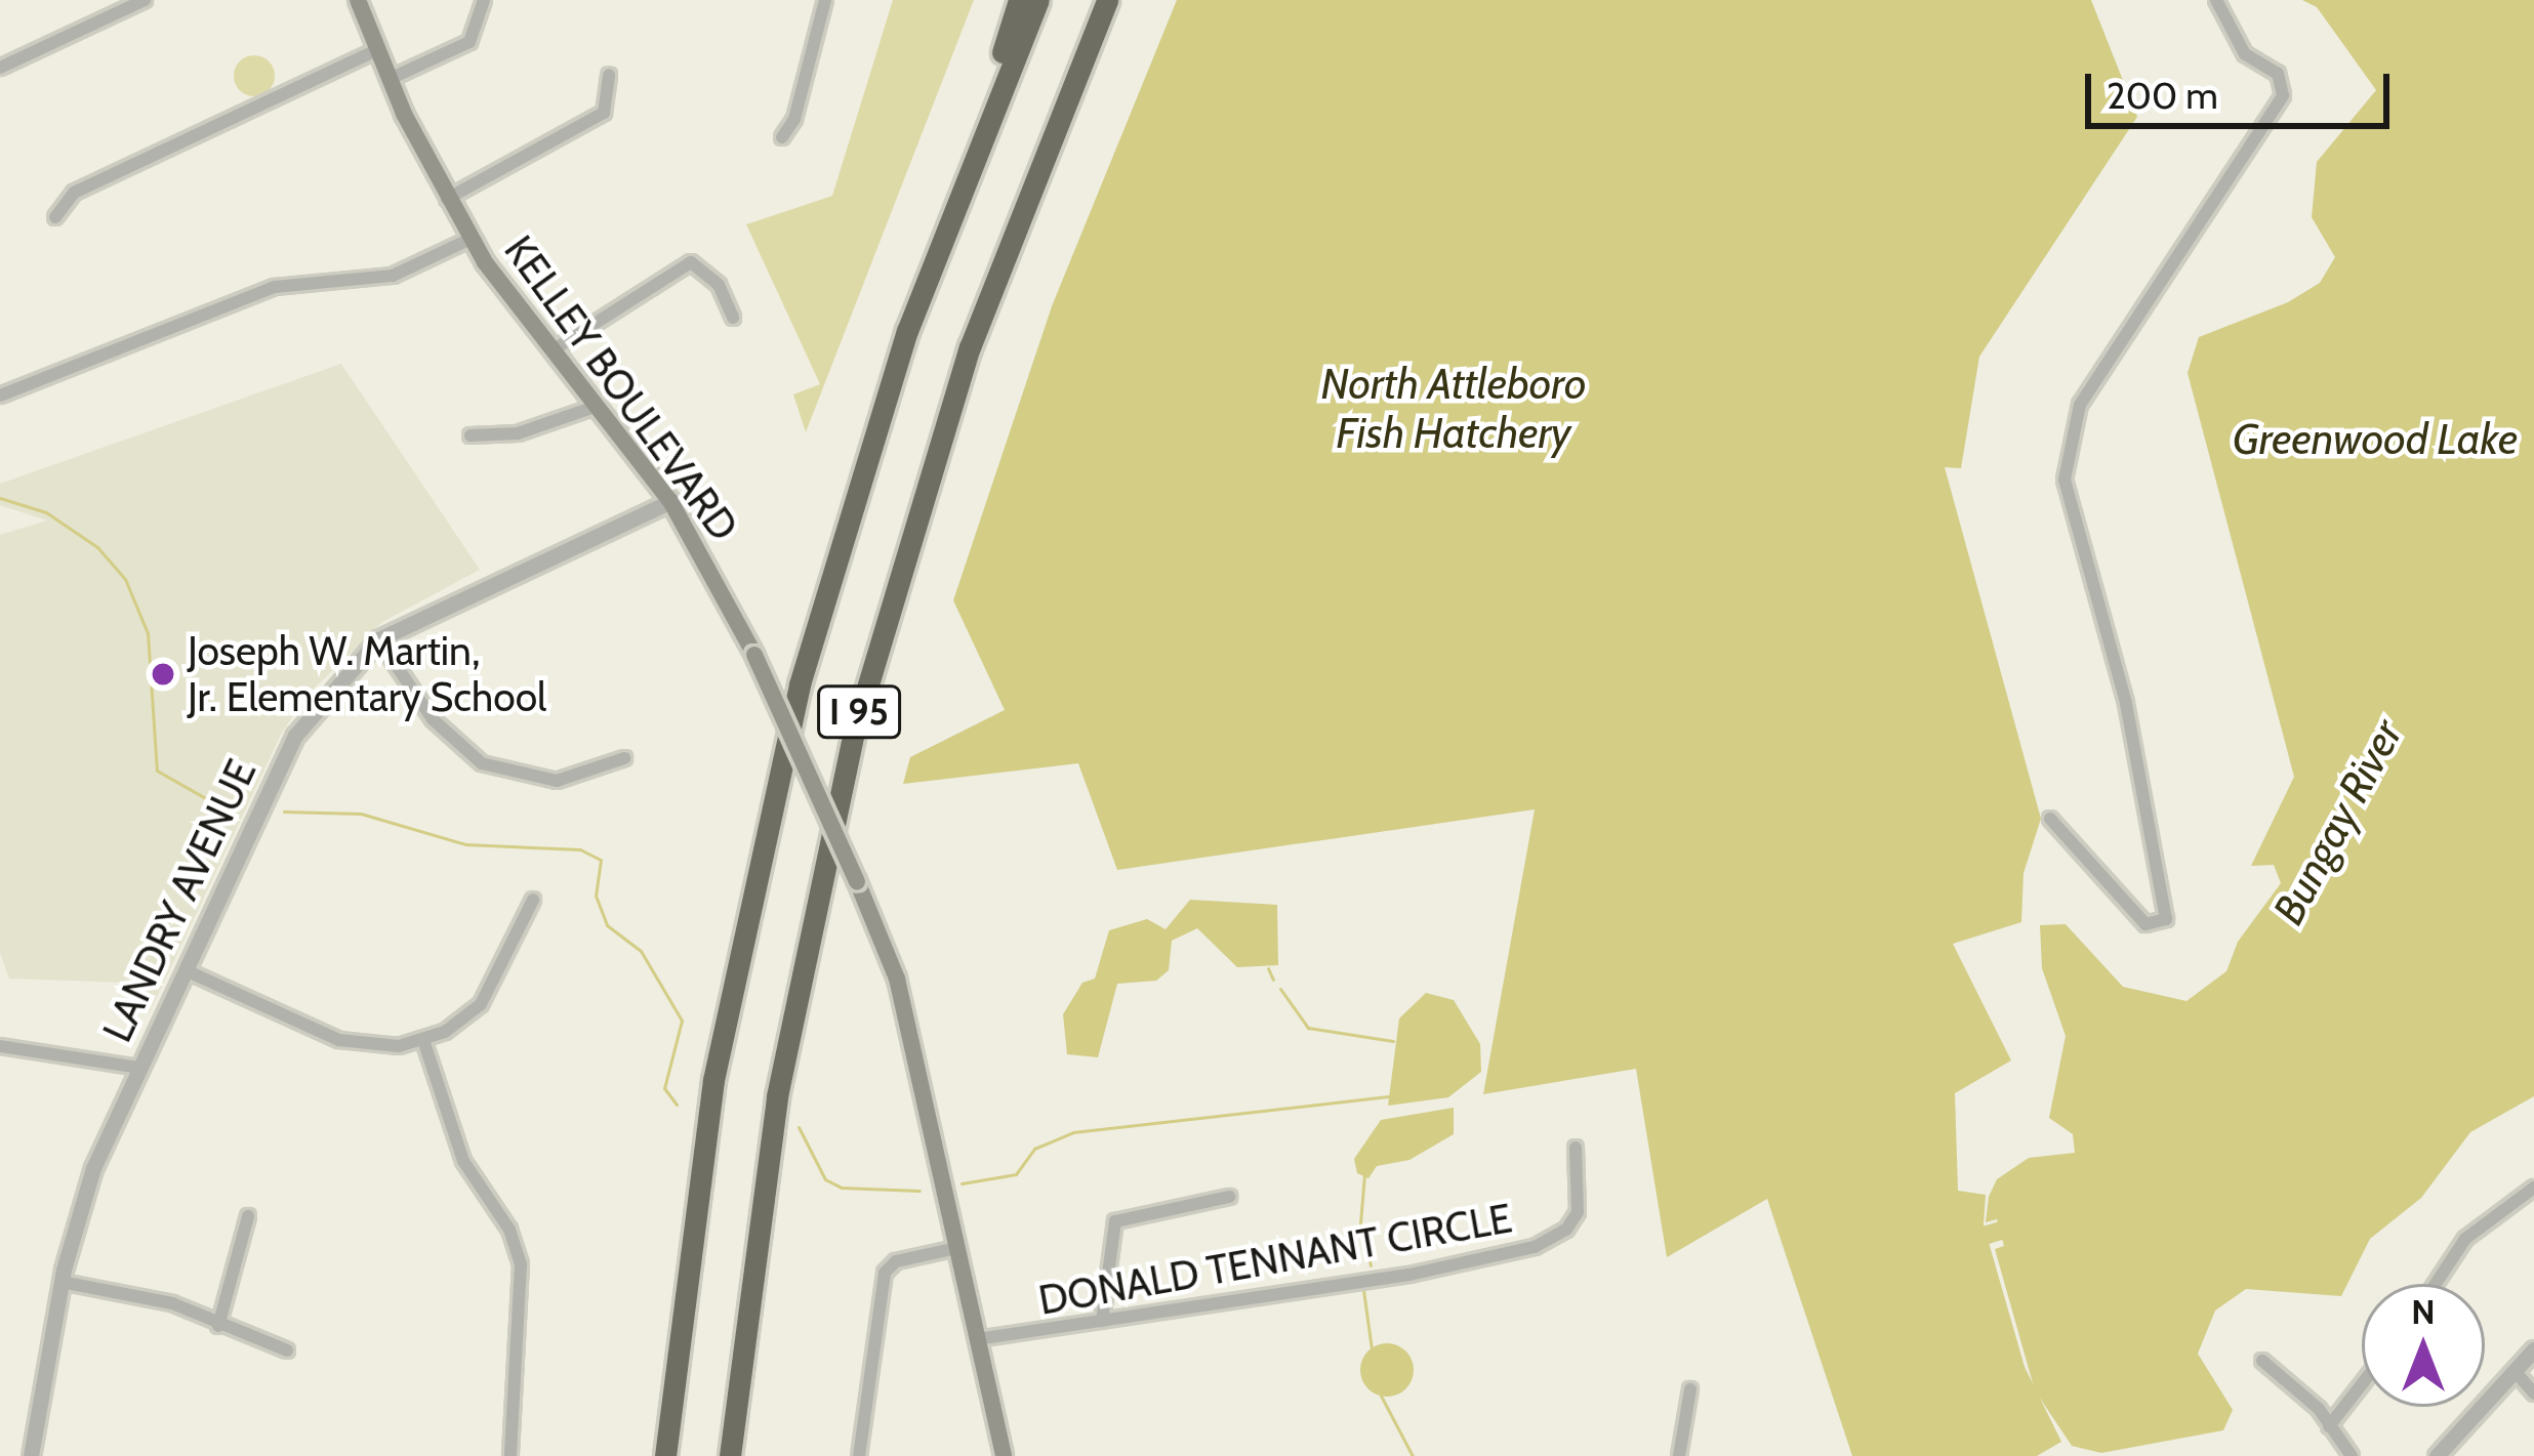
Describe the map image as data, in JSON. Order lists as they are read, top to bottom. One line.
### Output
{"streets":{"highway":["I 95"],"main road":["KELLEY BOULEVARD"],"street":["LANDRY AVENUE","DONALD TENNANT CIRCLE"]},"crossings":[["KELLEY BOULEVARD","LANDRY AVENUE"],["KELLEY BOULEVARD","DONALD TENNANT CIRCLE"]],"water":["North Attleboro Fish Hatchery","Greenwood Lake","Bungay River"],"places":["Joseph W. Martin, Jr. Elementary School"],"scale_bar":"200 m","north":"top"}
